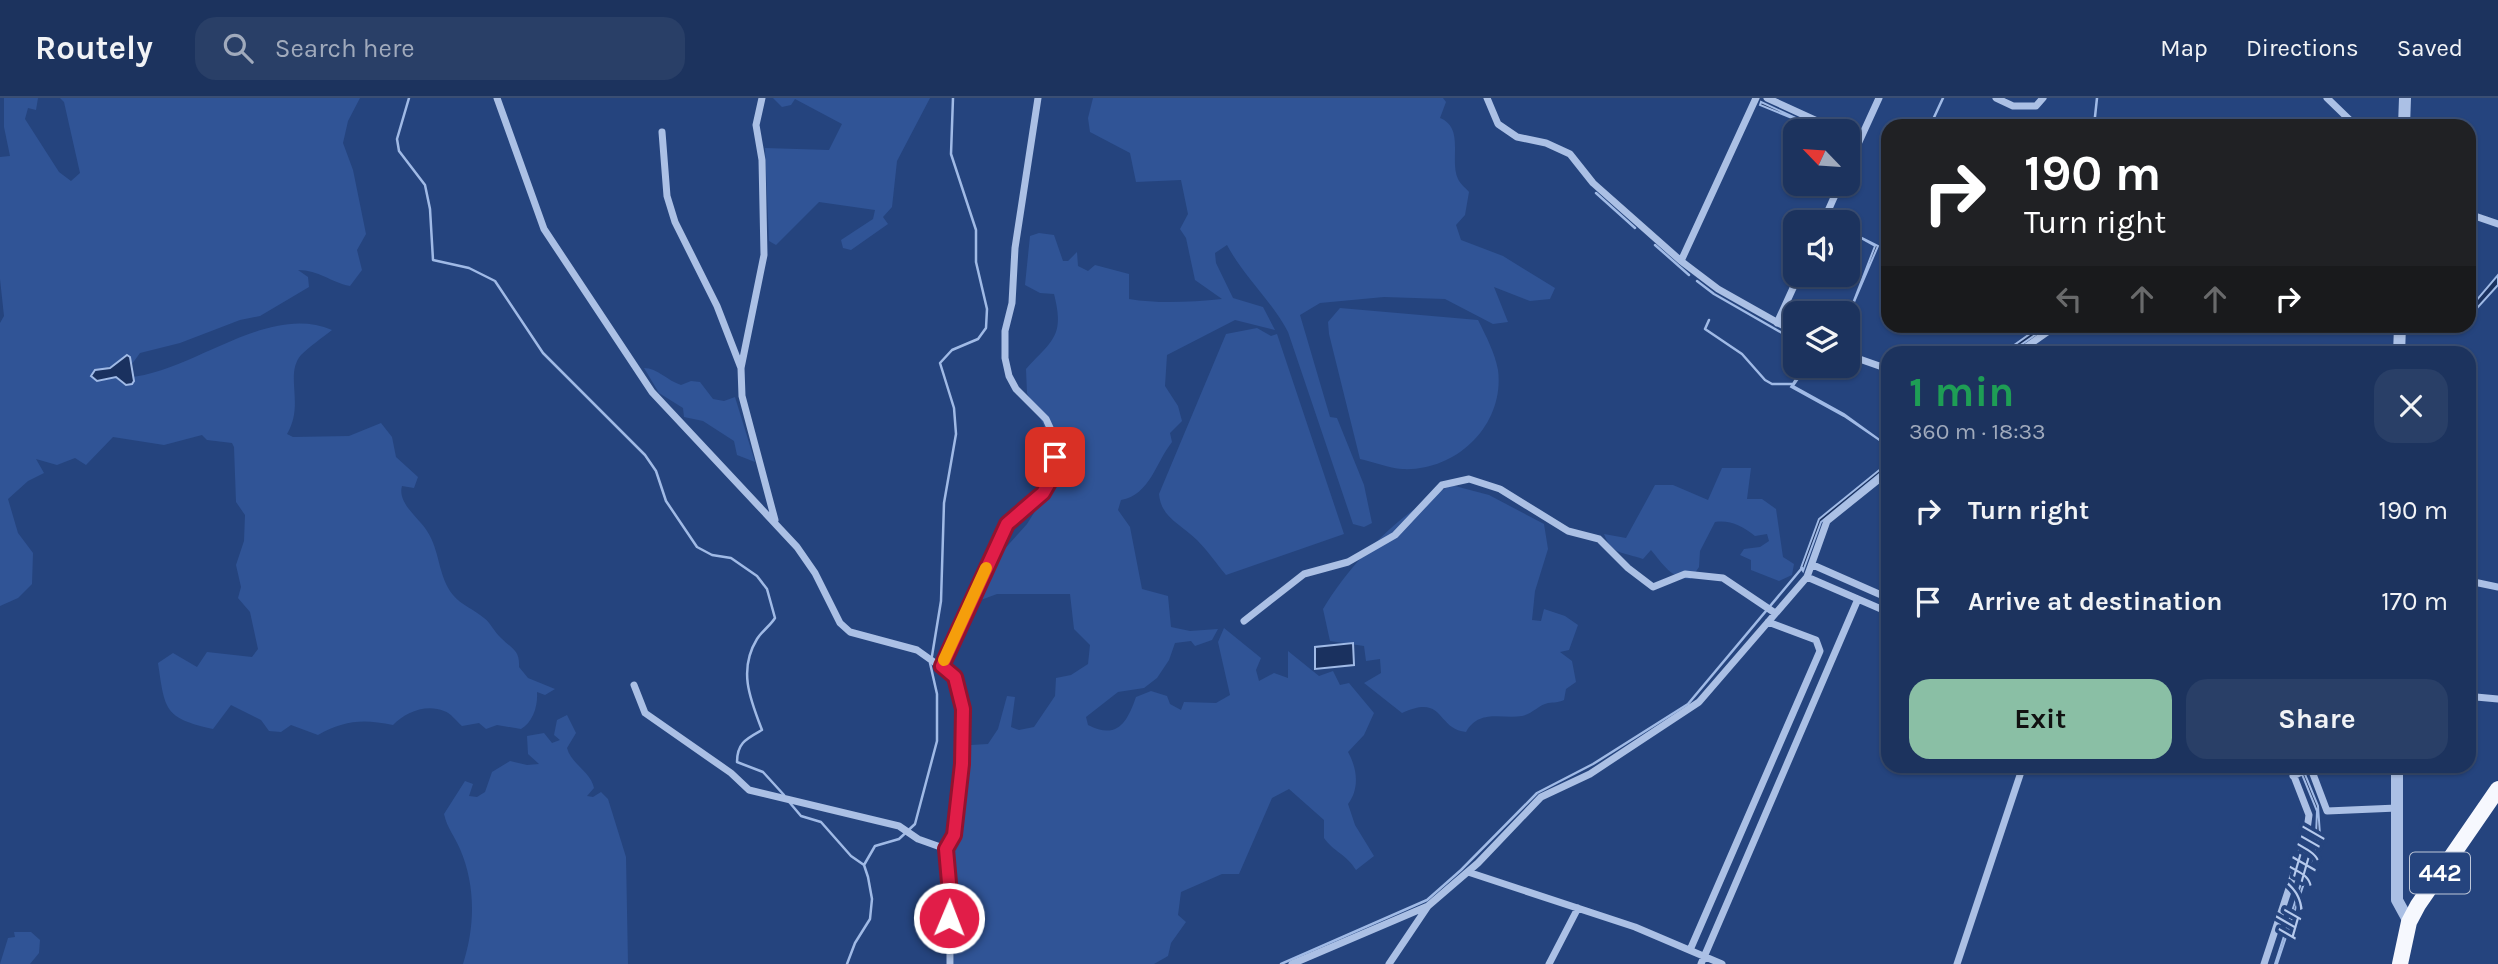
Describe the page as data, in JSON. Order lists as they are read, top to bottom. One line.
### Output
{"streets":{"highway":["442"]},"water":["山ノ井川"],"north":"top left","page":{"header":"Routely","search":"Search here","nav":["Map","Directions","Saved"],"turn":["190 m","Turn right"],"heading":["1 min","360 m · 18:33"],"list":[{"name":"Turn right","value":"190 m"},{"name":"Arrive at destination","value":"170 m"}],"buttons":["Exit","Share"]}}
